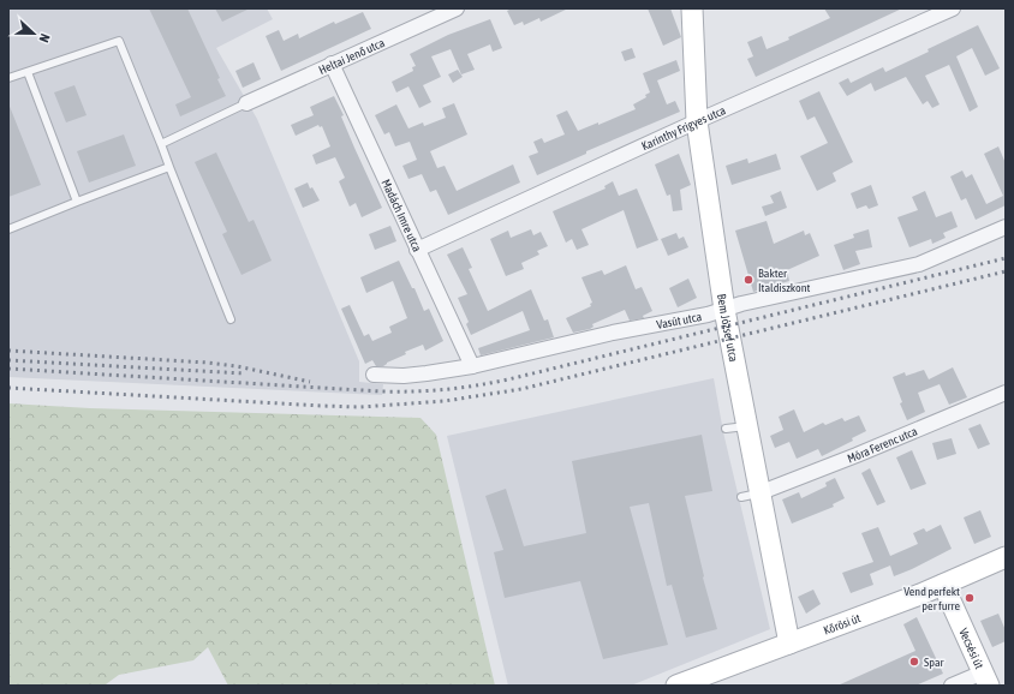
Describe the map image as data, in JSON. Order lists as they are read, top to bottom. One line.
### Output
{"streets":{"main road":["Bem József utca","Kőrösi út","Vecsési út"],"street":["Heltai Jenő utca","Karinthy Frigyes utca","Madách Imre utca","Vasút utca","Móra Ferenc utca"]},"crossings":[["Heltai Jenő utca","Madách Imre utca"],["Karinthy Frigyes utca","Madách Imre utca"],["Karinthy Frigyes utca","Bem József utca"],["Madách Imre utca","Vasút utca"],["Vasút utca","Bem József utca"],["Bem József utca","Móra Ferenc utca"],["Bem József utca","Kőrösi út"],["Kőrösi út","Vecsési út"]],"places":["Bakter Italdiszkont","Vend perfekt per furre","Spar"],"north":"right"}
